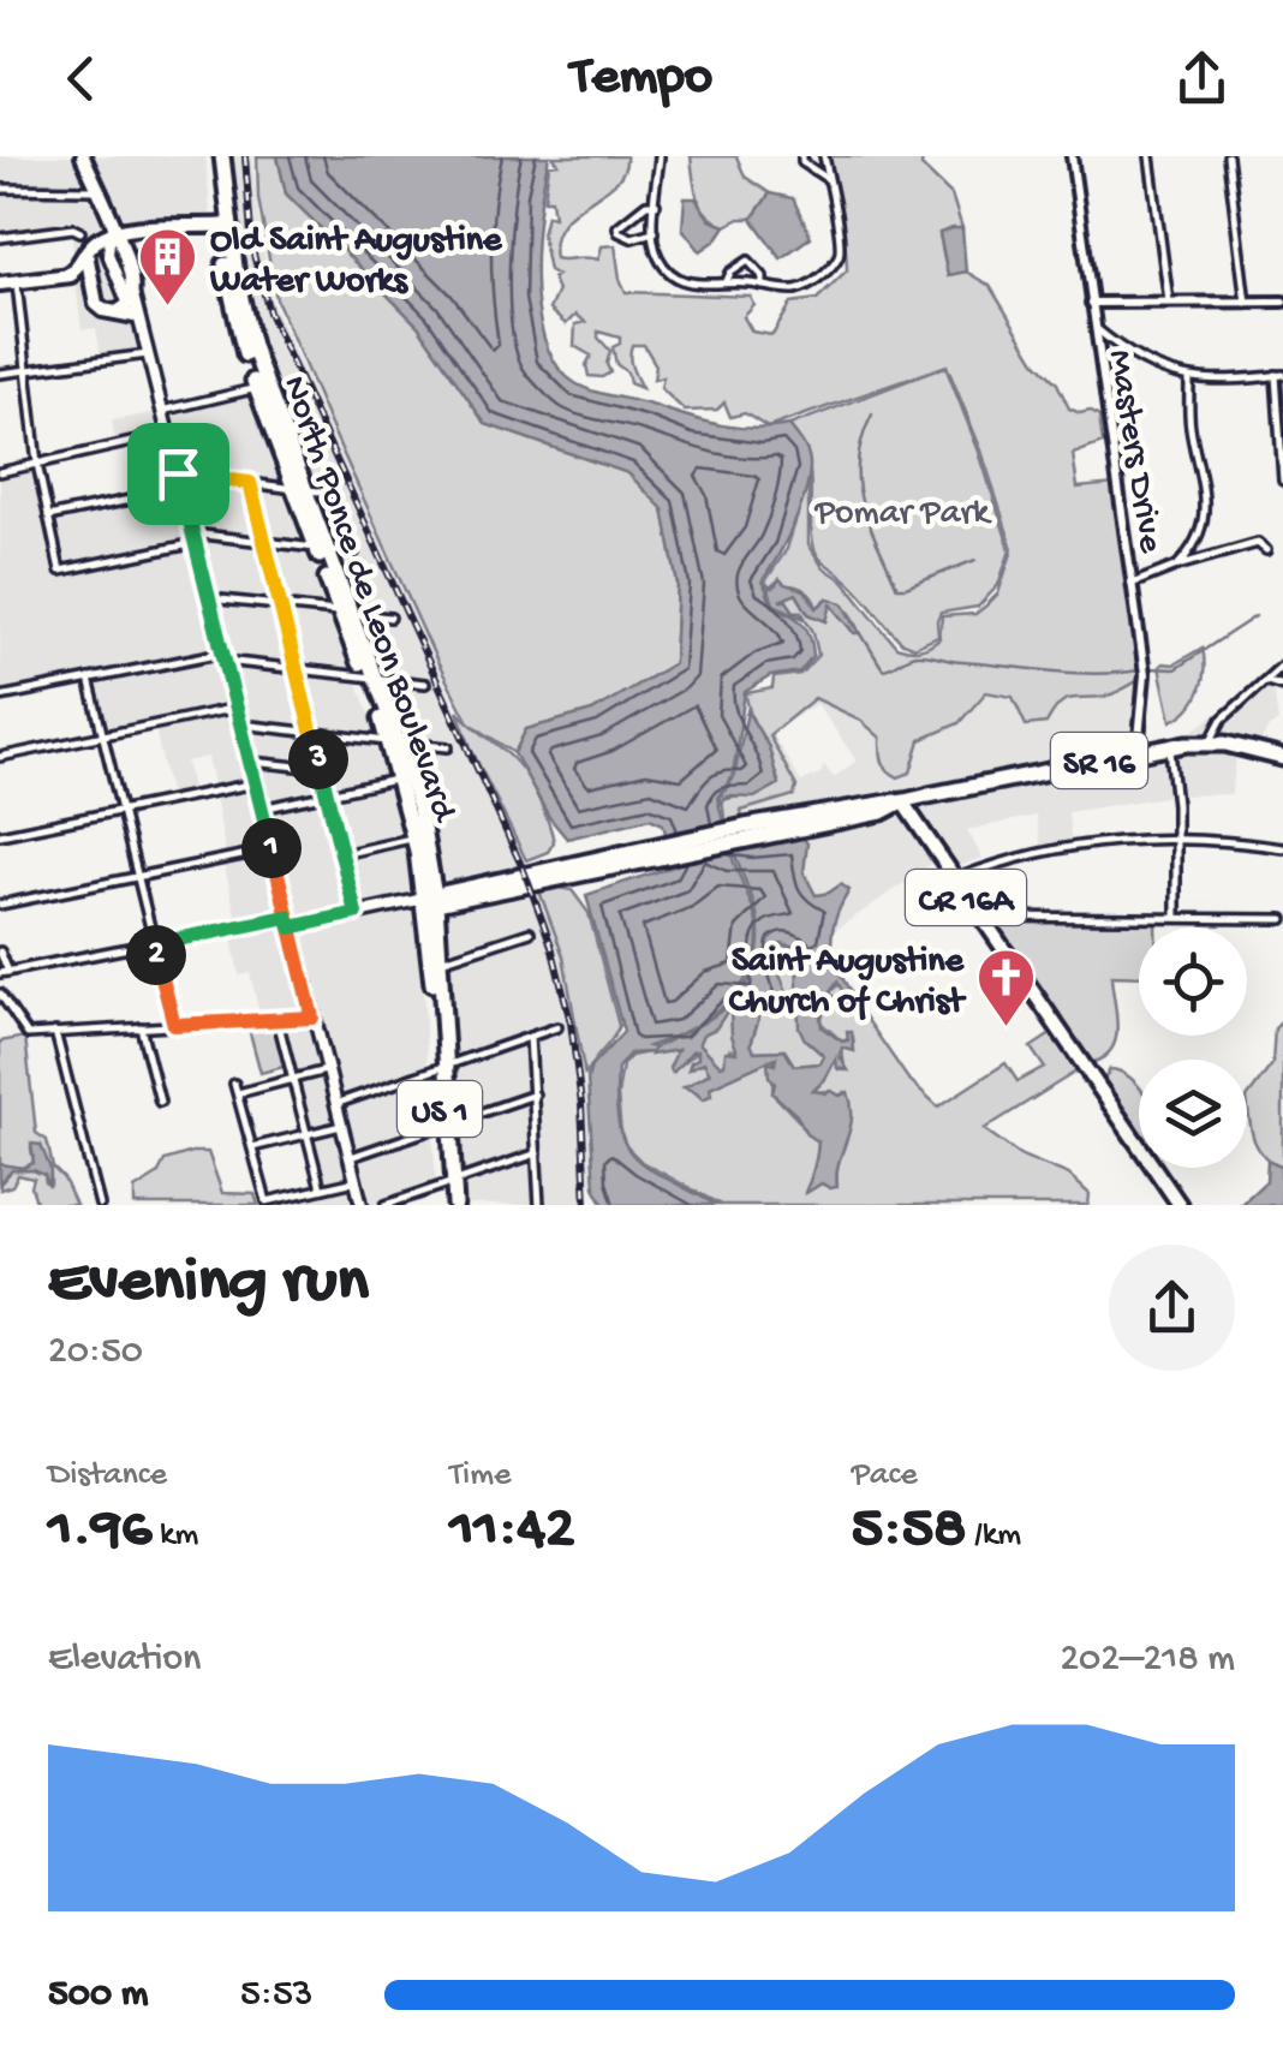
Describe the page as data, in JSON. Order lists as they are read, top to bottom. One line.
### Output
{"streets":{"highway":["North Ponce de Leon Boulevard","SR 16","US 1"],"main road":["CR 16A"],"street":["Masters Drive"]},"crossings":[["Masters Drive","SR 16"],["North Ponce de Leon Boulevard","SR 16"],["SR 16","CR 16A"]],"parks":["Pomar Park"],"places":{"building":["Old Saint Augustine Water Works"],"church":["Saint Augustine Church of Christ"]},"page":{"header":"Tempo","pins":["3","1","2"],"heading":["Evening run","20:50"],"stats":[["Distance","1.96 km"],["Time","11:42"],["Pace","5:58 /km"]],"chart":["Elevation","202–218 m"],"list":[{"name":"500 m","note":"5:53"}]}}
